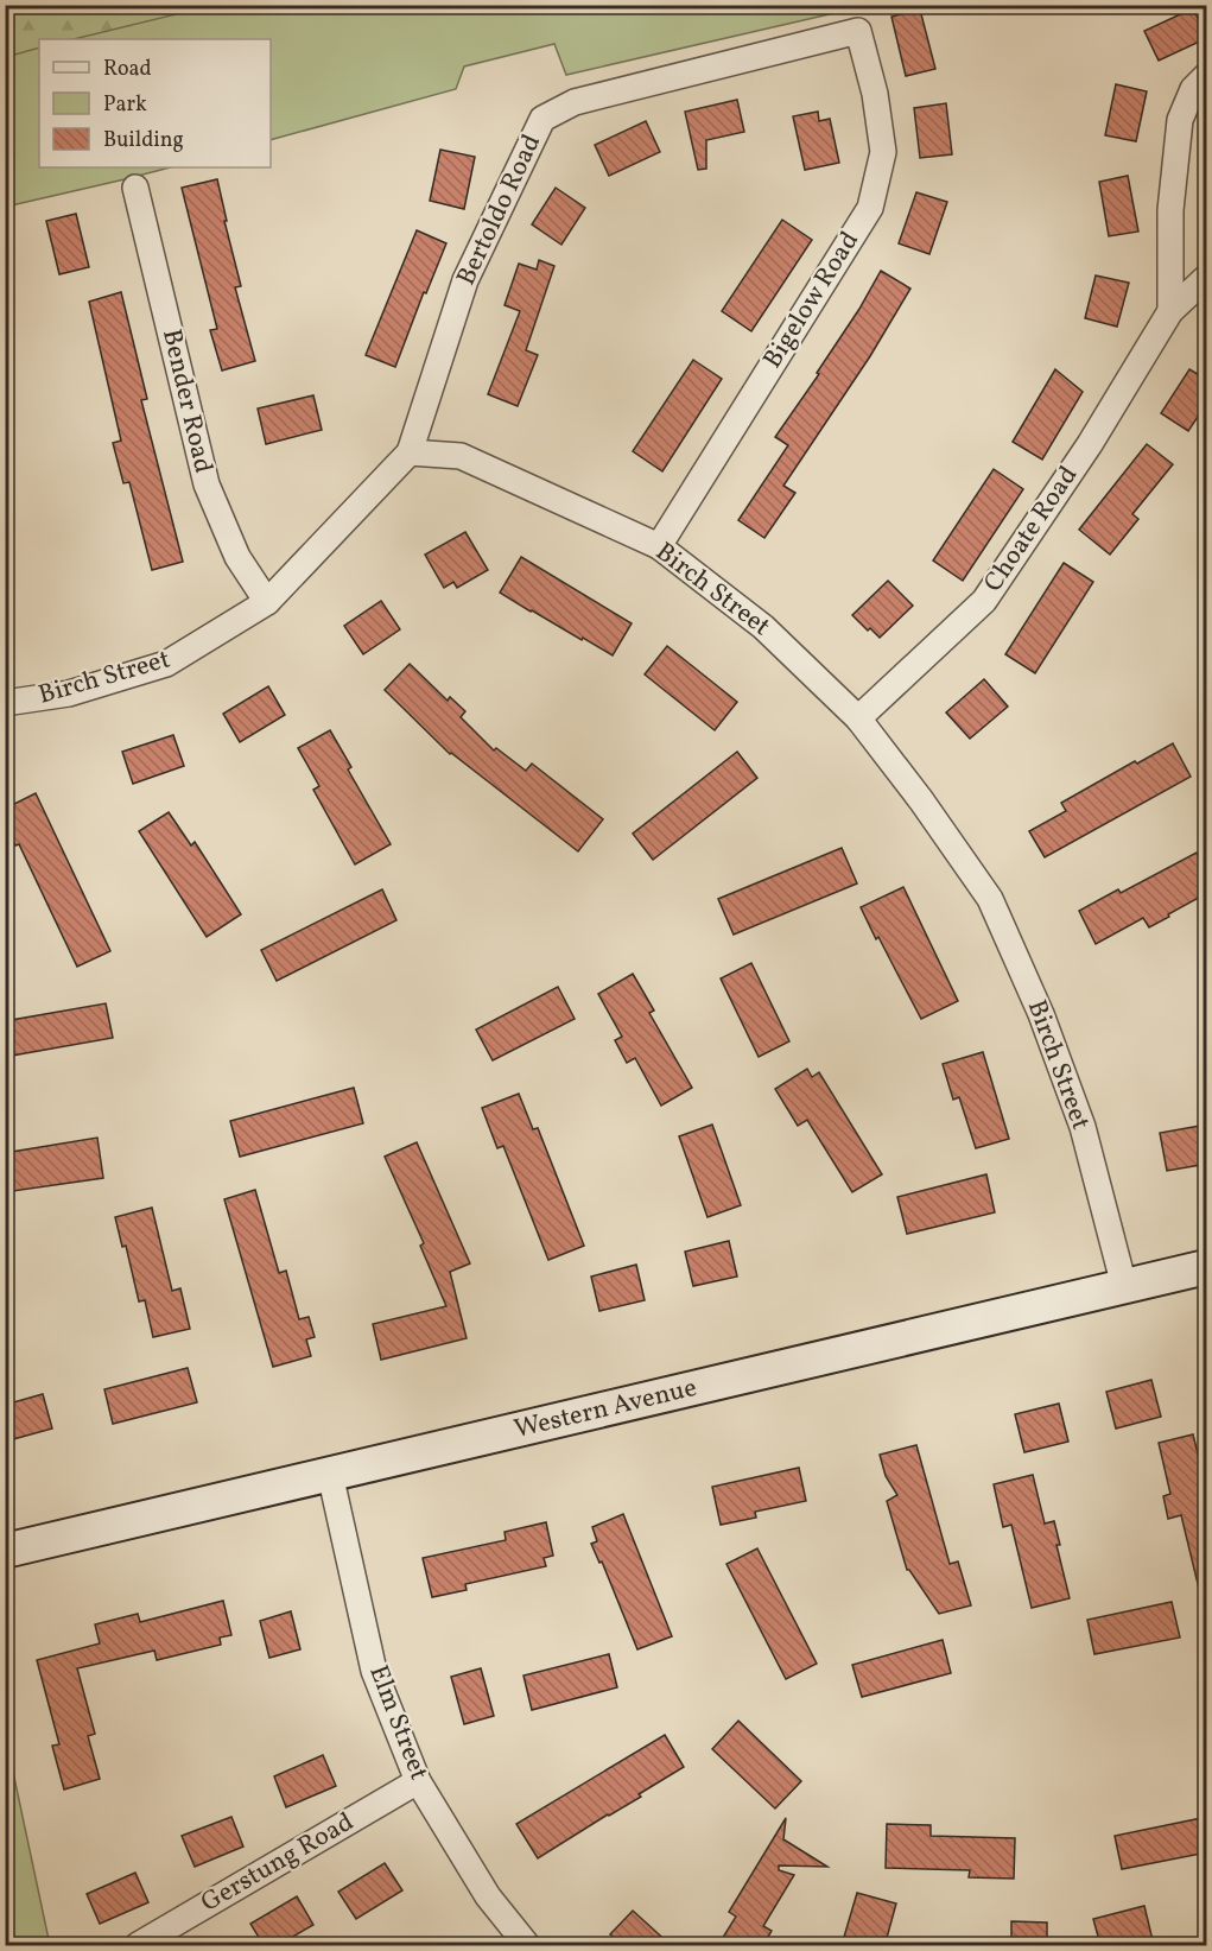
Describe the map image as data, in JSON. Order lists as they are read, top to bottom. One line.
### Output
{"streets":{"main road":["Western Avenue"],"street":["Bertoldo Road","Bigelow Road","Bender Road","Choate Road","Birch Street","Elm Street","Gerstung Road"]},"crossings":[["Bertoldo Road","Bigelow Road"],["Bertoldo Road","Birch Street"],["Bigelow Road","Birch Street"],["Bender Road","Birch Street"],["Choate Road","Birch Street"],["Birch Street","Western Avenue"],["Western Avenue","Elm Street"],["Elm Street","Gerstung Road"]],"legend":["Road","Park","Building"]}
